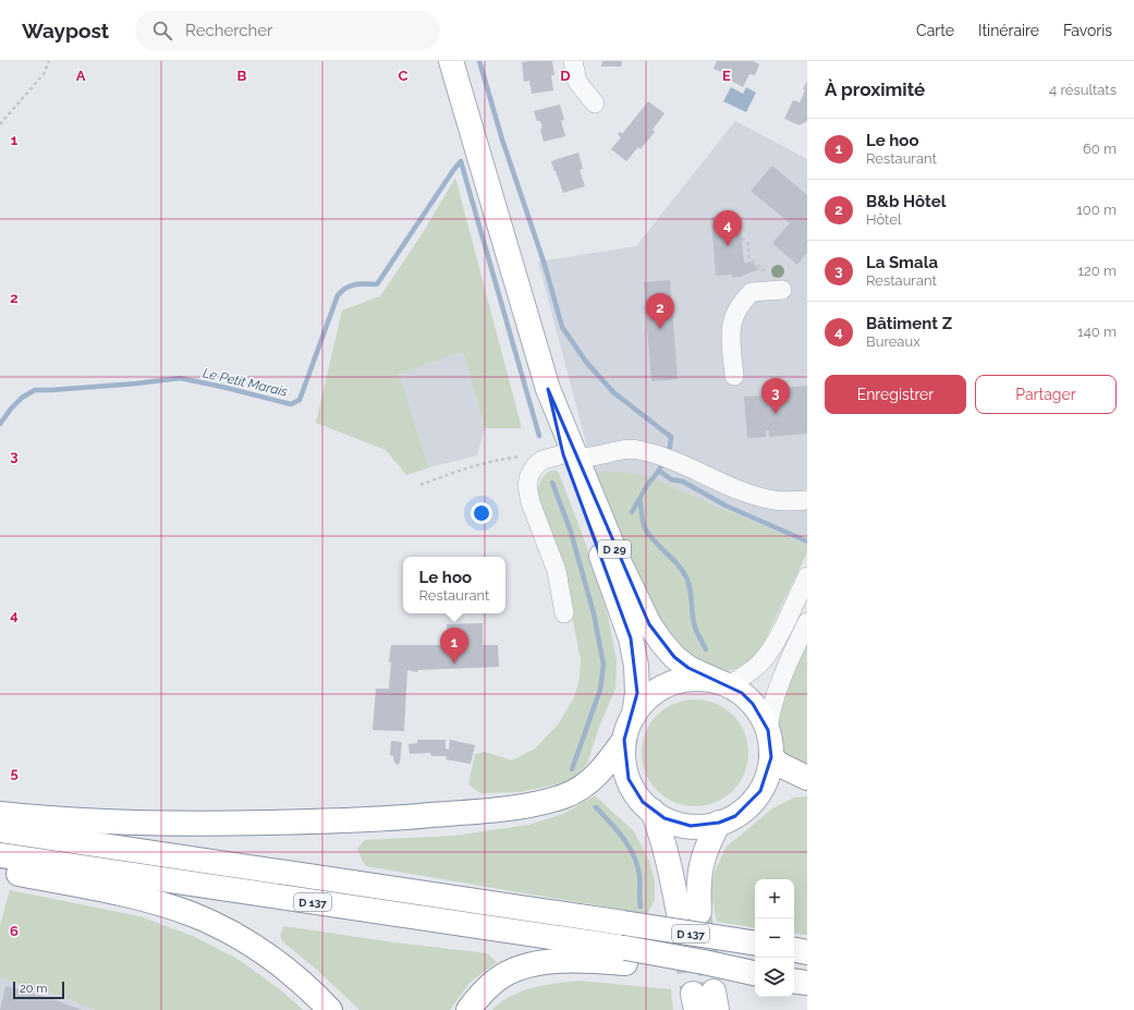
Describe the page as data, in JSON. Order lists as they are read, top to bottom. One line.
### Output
{"streets":{"main road":["D 29","D 137"]},"water":["Le Petit Marais"],"scale_bar":"20 m","page":{"header":"Waypost","search":"Rechercher","nav":["Carte","Itinéraire","Favoris"],"heading":["À proximité","4 résultats"],"list":[{"mark":"1","name":"Le hoo","note":"Restaurant","value":"60 m"},{"mark":"2","name":"B&b Hôtel","note":"Hôtel","value":"100 m"},{"mark":"3","name":"La Smala","note":"Restaurant","value":"120 m"},{"mark":"4","name":"Bâtiment Z","note":"Bureaux","value":"140 m"}],"pins":["4","2","3","1"],"buttons":["Enregistrer","Partager"],"popup":["Le hoo","Restaurant"],"map_buttons":["+","−"],"scale":"20 m"},"grid":{"columns":["A","B","C","D","E"],"rows":["1","2","3","4","5","6"]}}
